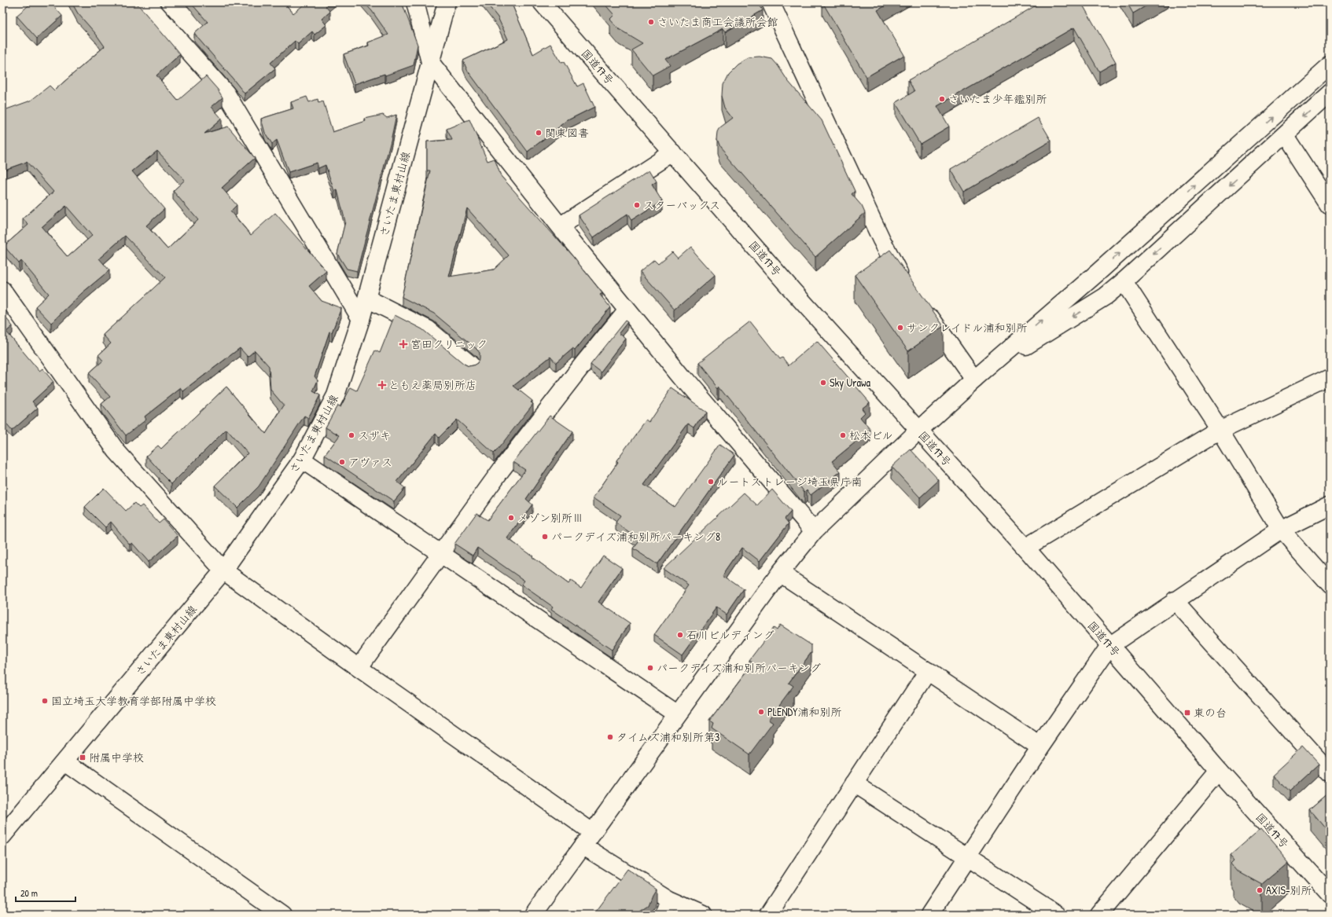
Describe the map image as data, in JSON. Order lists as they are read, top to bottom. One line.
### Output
{"streets":{"main road":["国道17号","さいたま東村山線"]},"places":{"other":["さいたま商工会議所会館","さいたま少年鑑別所","関東図書","スターバックス","サンクレイドル浦和別所","Sky Urawa","スザキ","松本ビル","アヴァス","ルートストレージ埼玉県庁南","メゾン別所Ⅲ","パークデイズ浦和別所パーキング8","石川ビルディング","パークデイズ浦和別所パーキング","国立埼玉大学教育学部附属中学校","PLENDY浦和別所","タイムズ浦和別所第3","AXIS-別所"],"health":["宮田クリニック","ともえ薬局別所店"],"transit":["東の台","附属中学校"]},"scale_bar":"20 m"}
